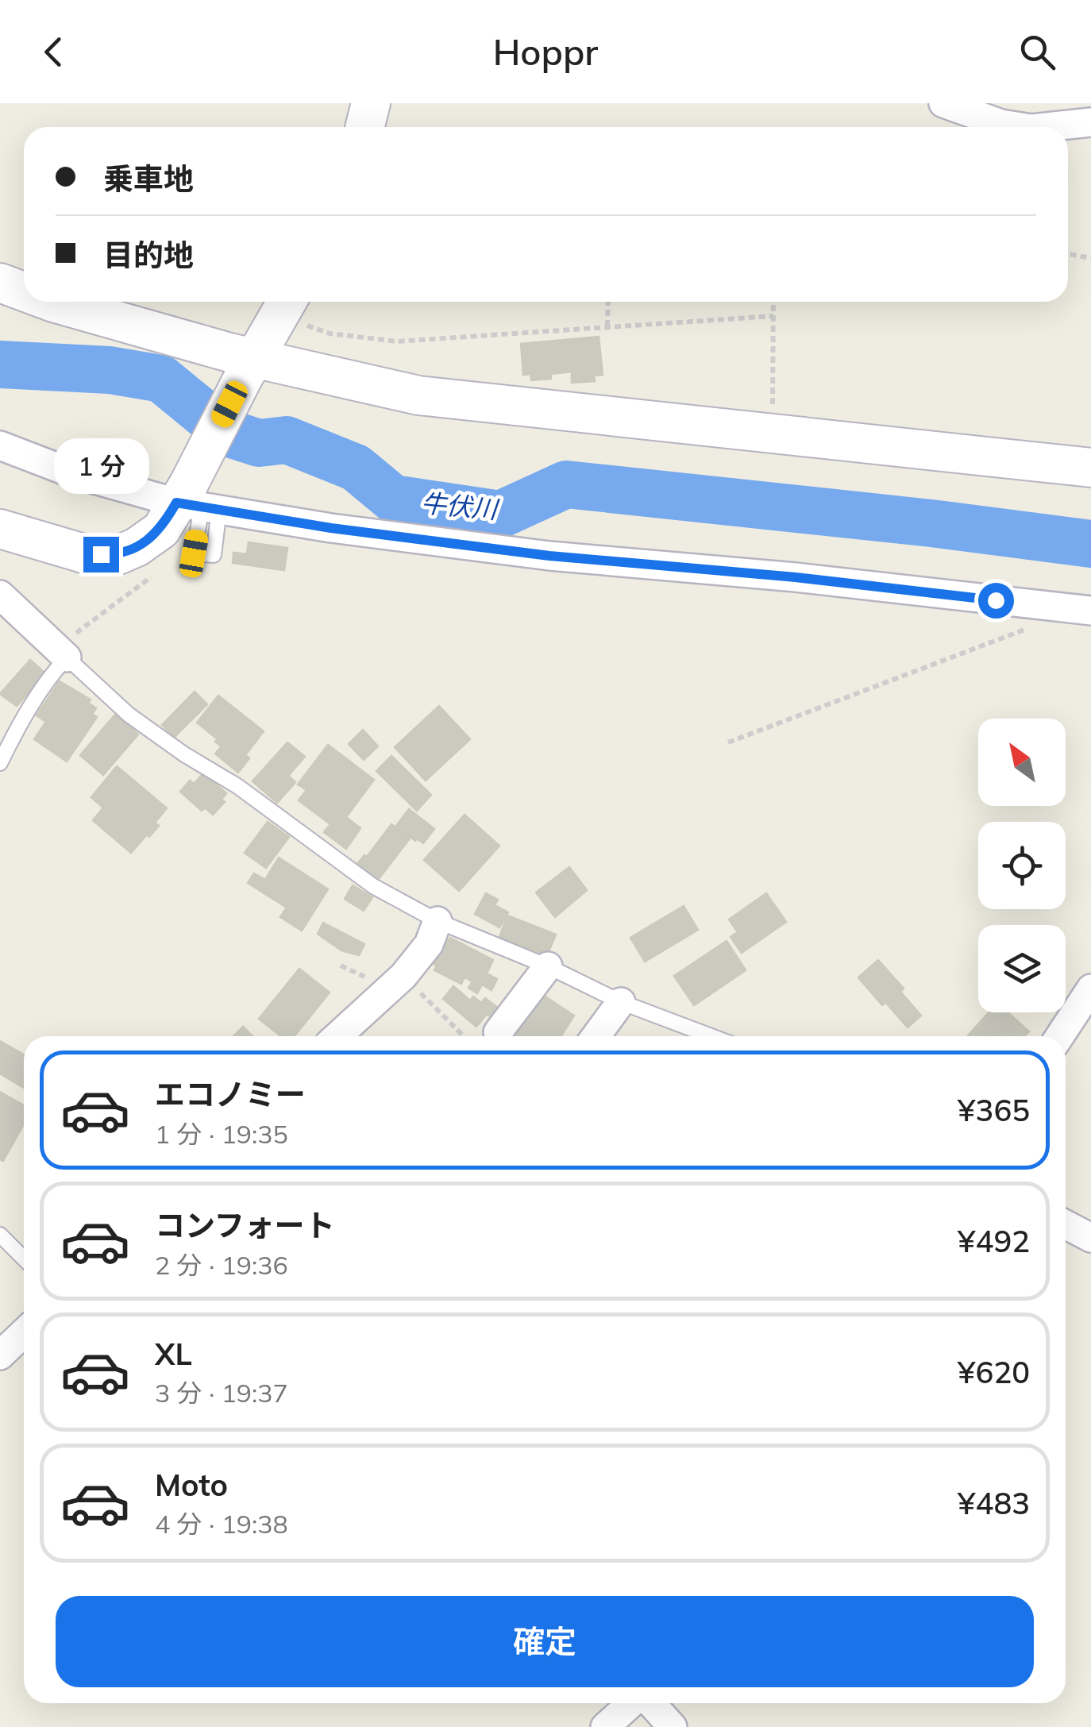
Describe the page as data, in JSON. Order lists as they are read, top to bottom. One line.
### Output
{"water":["牛伏川"],"north":"top left","page":{"header":"Hoppr","banner":["乗車地","目的地"],"bubble":"1 分","list":[{"name":"エコノミー","note":"1 分 · 19:35","value":"¥365"},{"name":"コンフォート","note":"2 分 · 19:36","value":"¥492"},{"name":"XL","note":"3 分 · 19:37","value":"¥620"},{"name":"Moto","note":"4 分 · 19:38","value":"¥483"}],"buttons":"確定"}}
